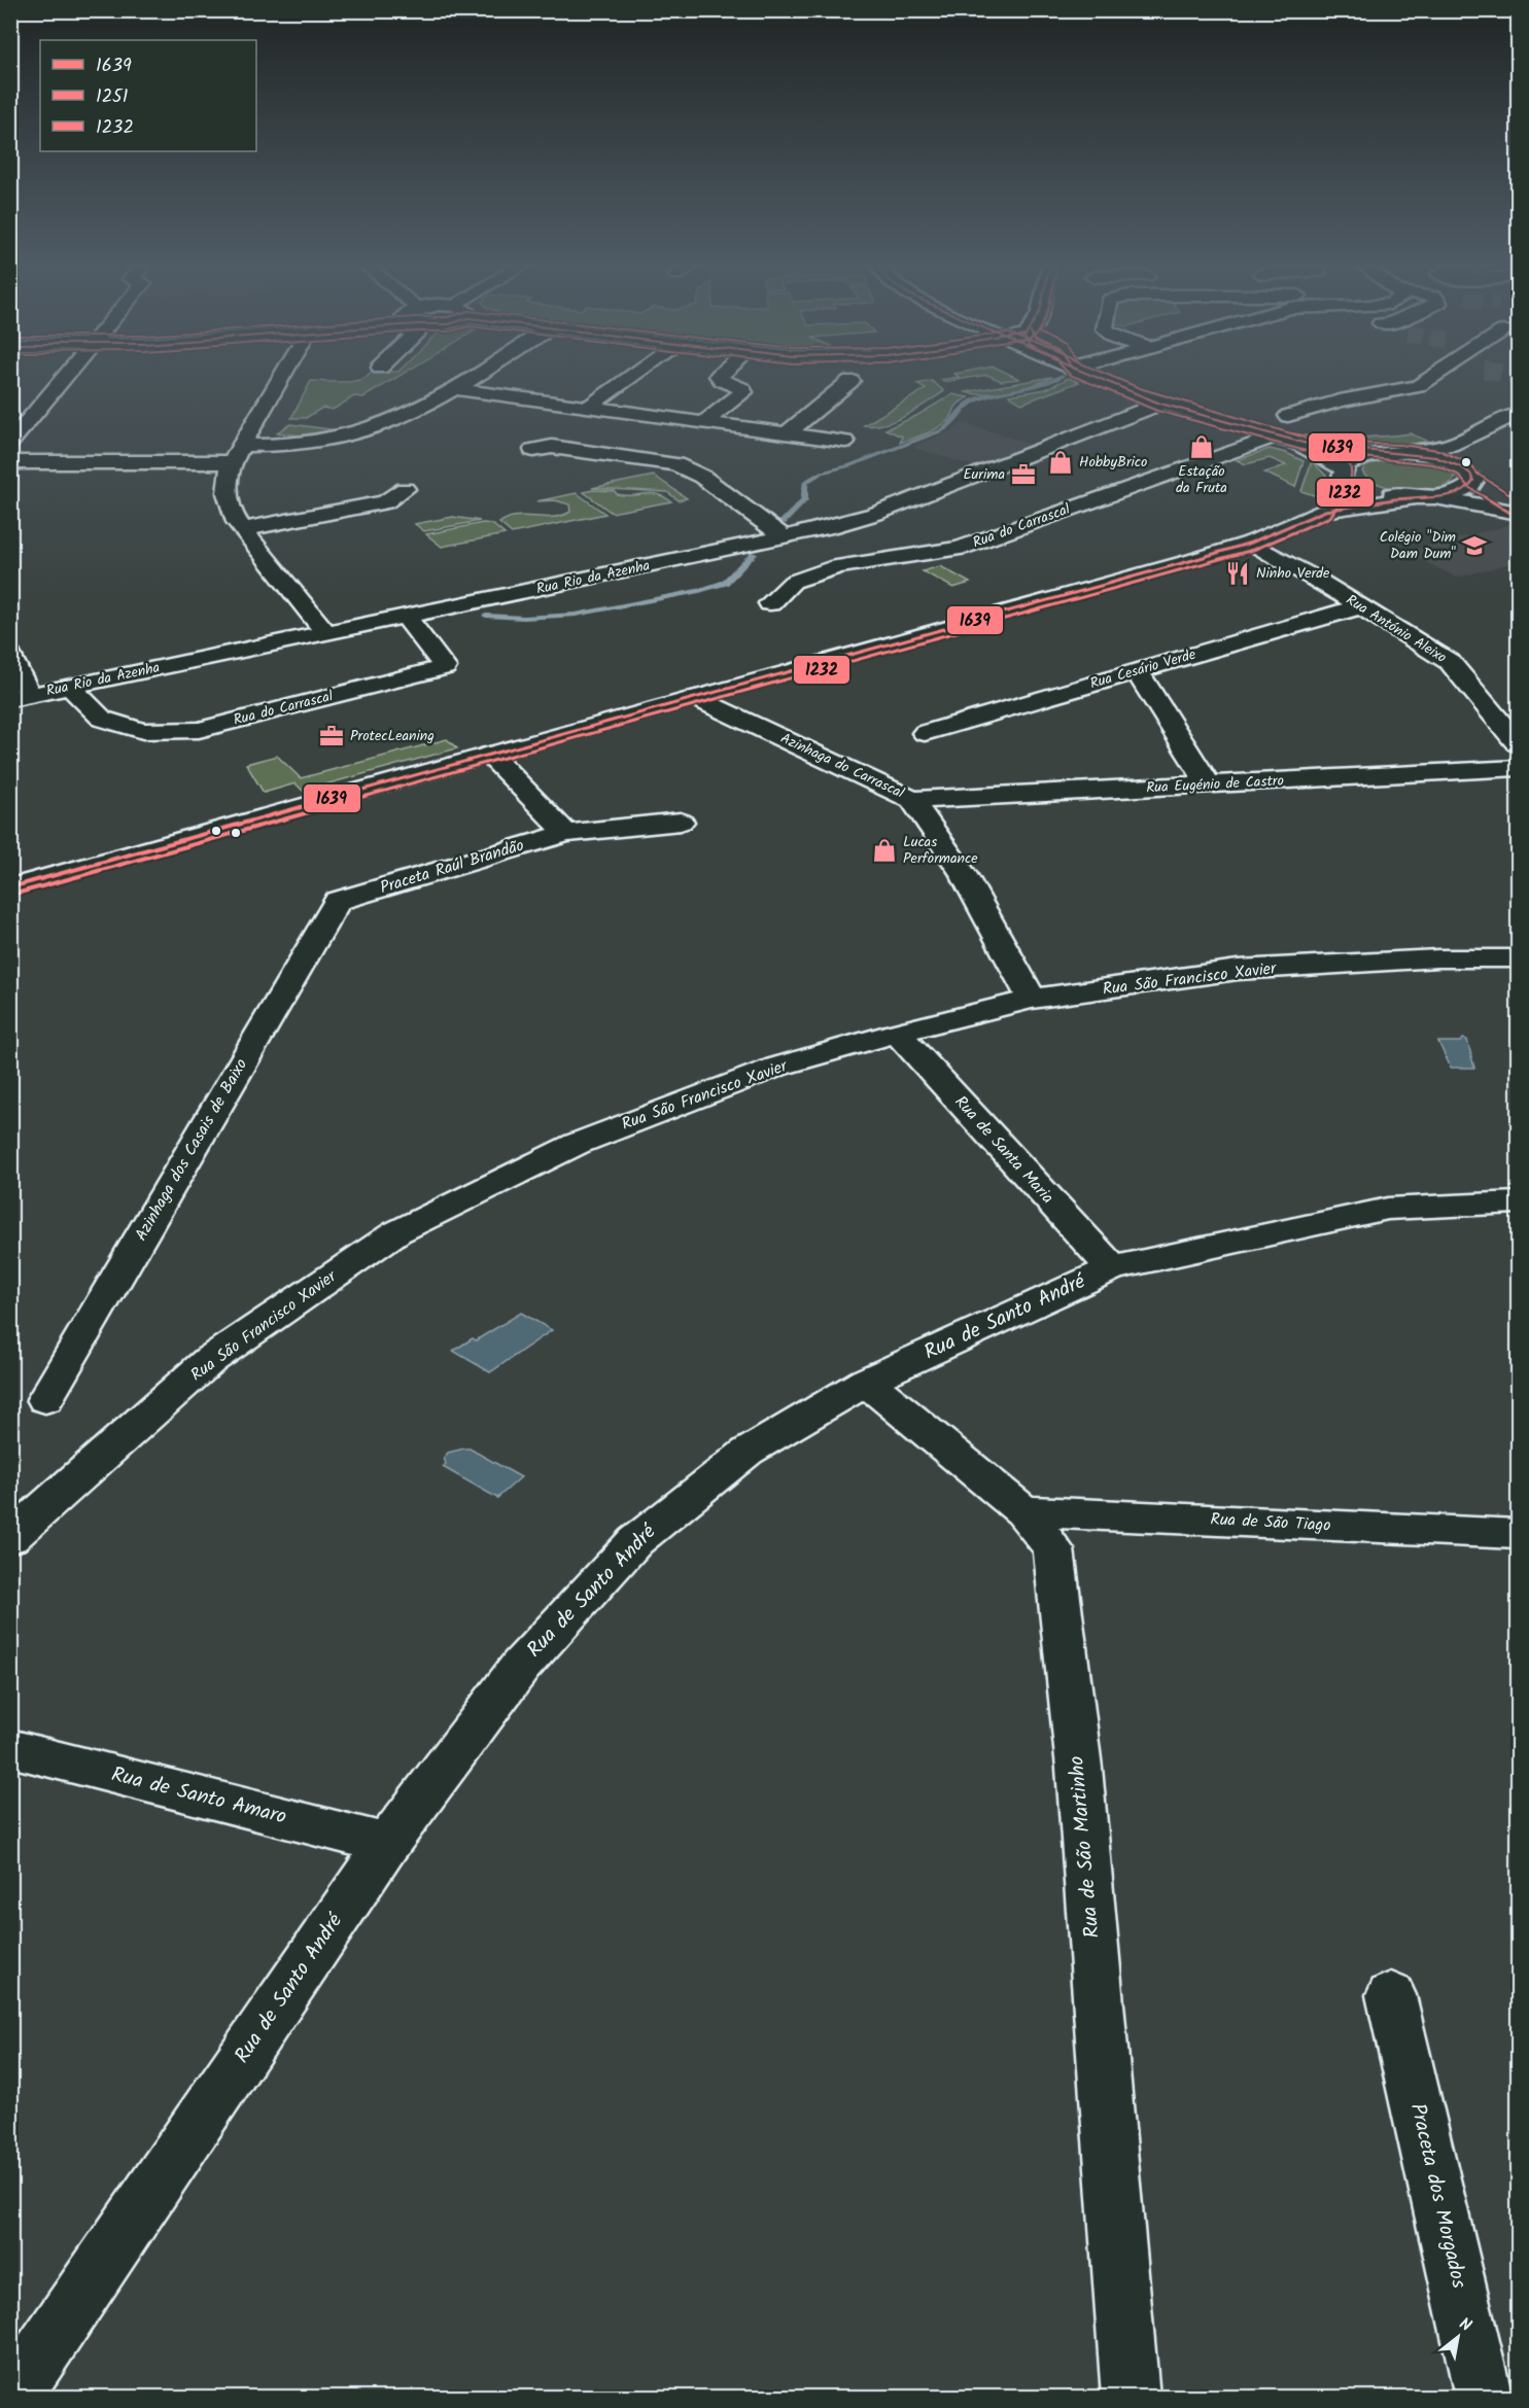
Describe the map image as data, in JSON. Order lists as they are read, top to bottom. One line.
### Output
{"streets":{"street":["Rua do Carrascal","Rua Rio da Azenha","Rua António Aleixo","Rua Cesário Verde","Azinhaga do Carrascal","Rua Eugénio de Castro","Praceta Raúl Brandão","Rua São Francisco Xavier","Azinhaga dos Casais de Baixo","Rua de Santa Maria","Rua de Santo André","Rua de São Tiago","Rua de Santo Amaro","Rua de São Martinho","Praceta dos Morgados"]},"crossings":[["Rua do Carrascal","Rua Rio da Azenha"],["Rua António Aleixo","Rua Cesário Verde"],["Azinhaga do Carrascal","Rua Eugénio de Castro"],["Azinhaga do Carrascal","Rua São Francisco Xavier"],["Praceta Raúl Brandão","Azinhaga dos Casais de Baixo"],["Rua São Francisco Xavier","Rua de Santa Maria"],["Rua de Santa Maria","Rua de Santo André"],["Rua de Santo André","Rua de Santo Amaro"],["Rua de Santo André","Rua de São Martinho"],["Rua de São Tiago","Rua de São Martinho"]],"places":{"shop":["Estação da Fruta","HobbyBrico","Lucas Performance"],"office":["Eurima","ProtecLeaning"],"school or university":["Colégio \"Dim Dam Dum\""],"restaurant":["Ninho Verde"]},"lines":["transit line 1639","transit line 1251","transit line 1232"],"legend":["1639","1251","1232"],"north":"top right"}
